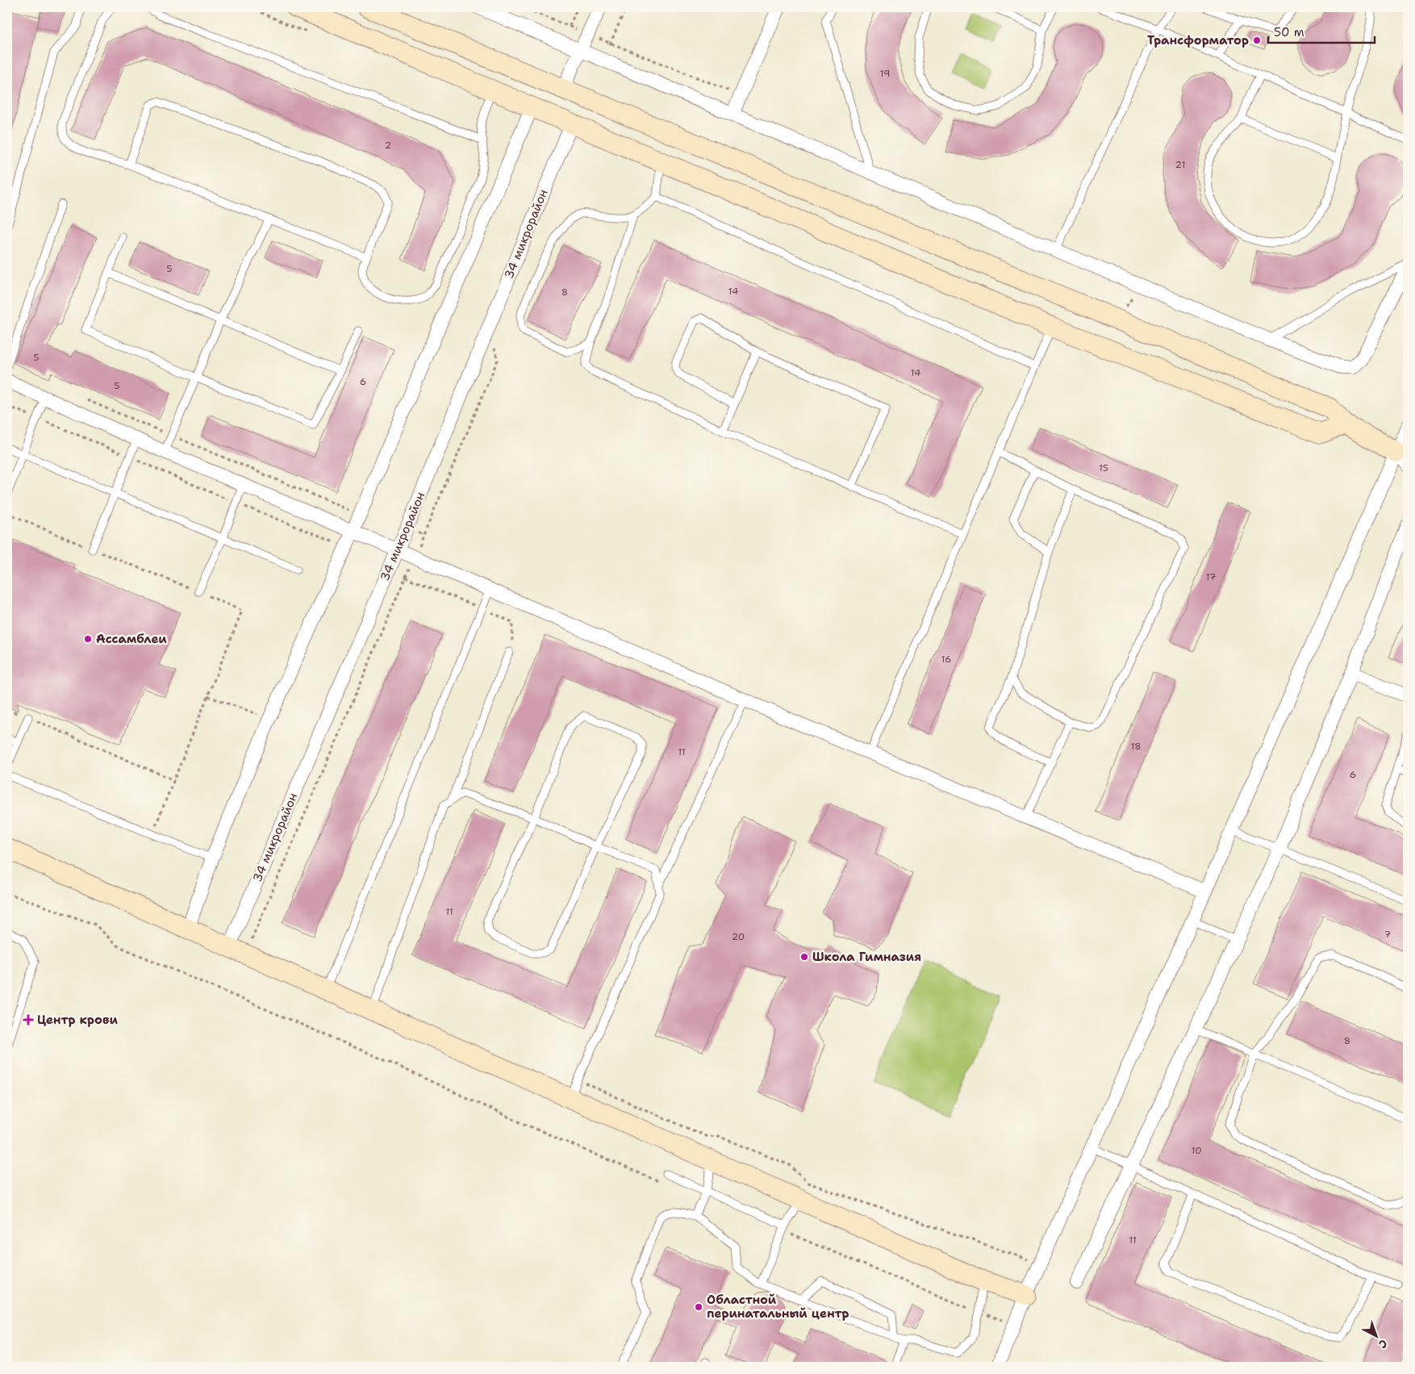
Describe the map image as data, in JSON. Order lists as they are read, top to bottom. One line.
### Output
{"streets":{"street":["34 микрорайон"]},"places":{"other":["Трансформатор","Ассамблеи","Школа Гимназия","Областной перинатальный центр"],"health":["Центр крови"]},"house_numbers":["19","2","21","5","14","8","5","14","6","5","15","17","16","18","11","6","11","7","20","8","10","11"],"scale_bar":"50 m","north":"bottom right"}
